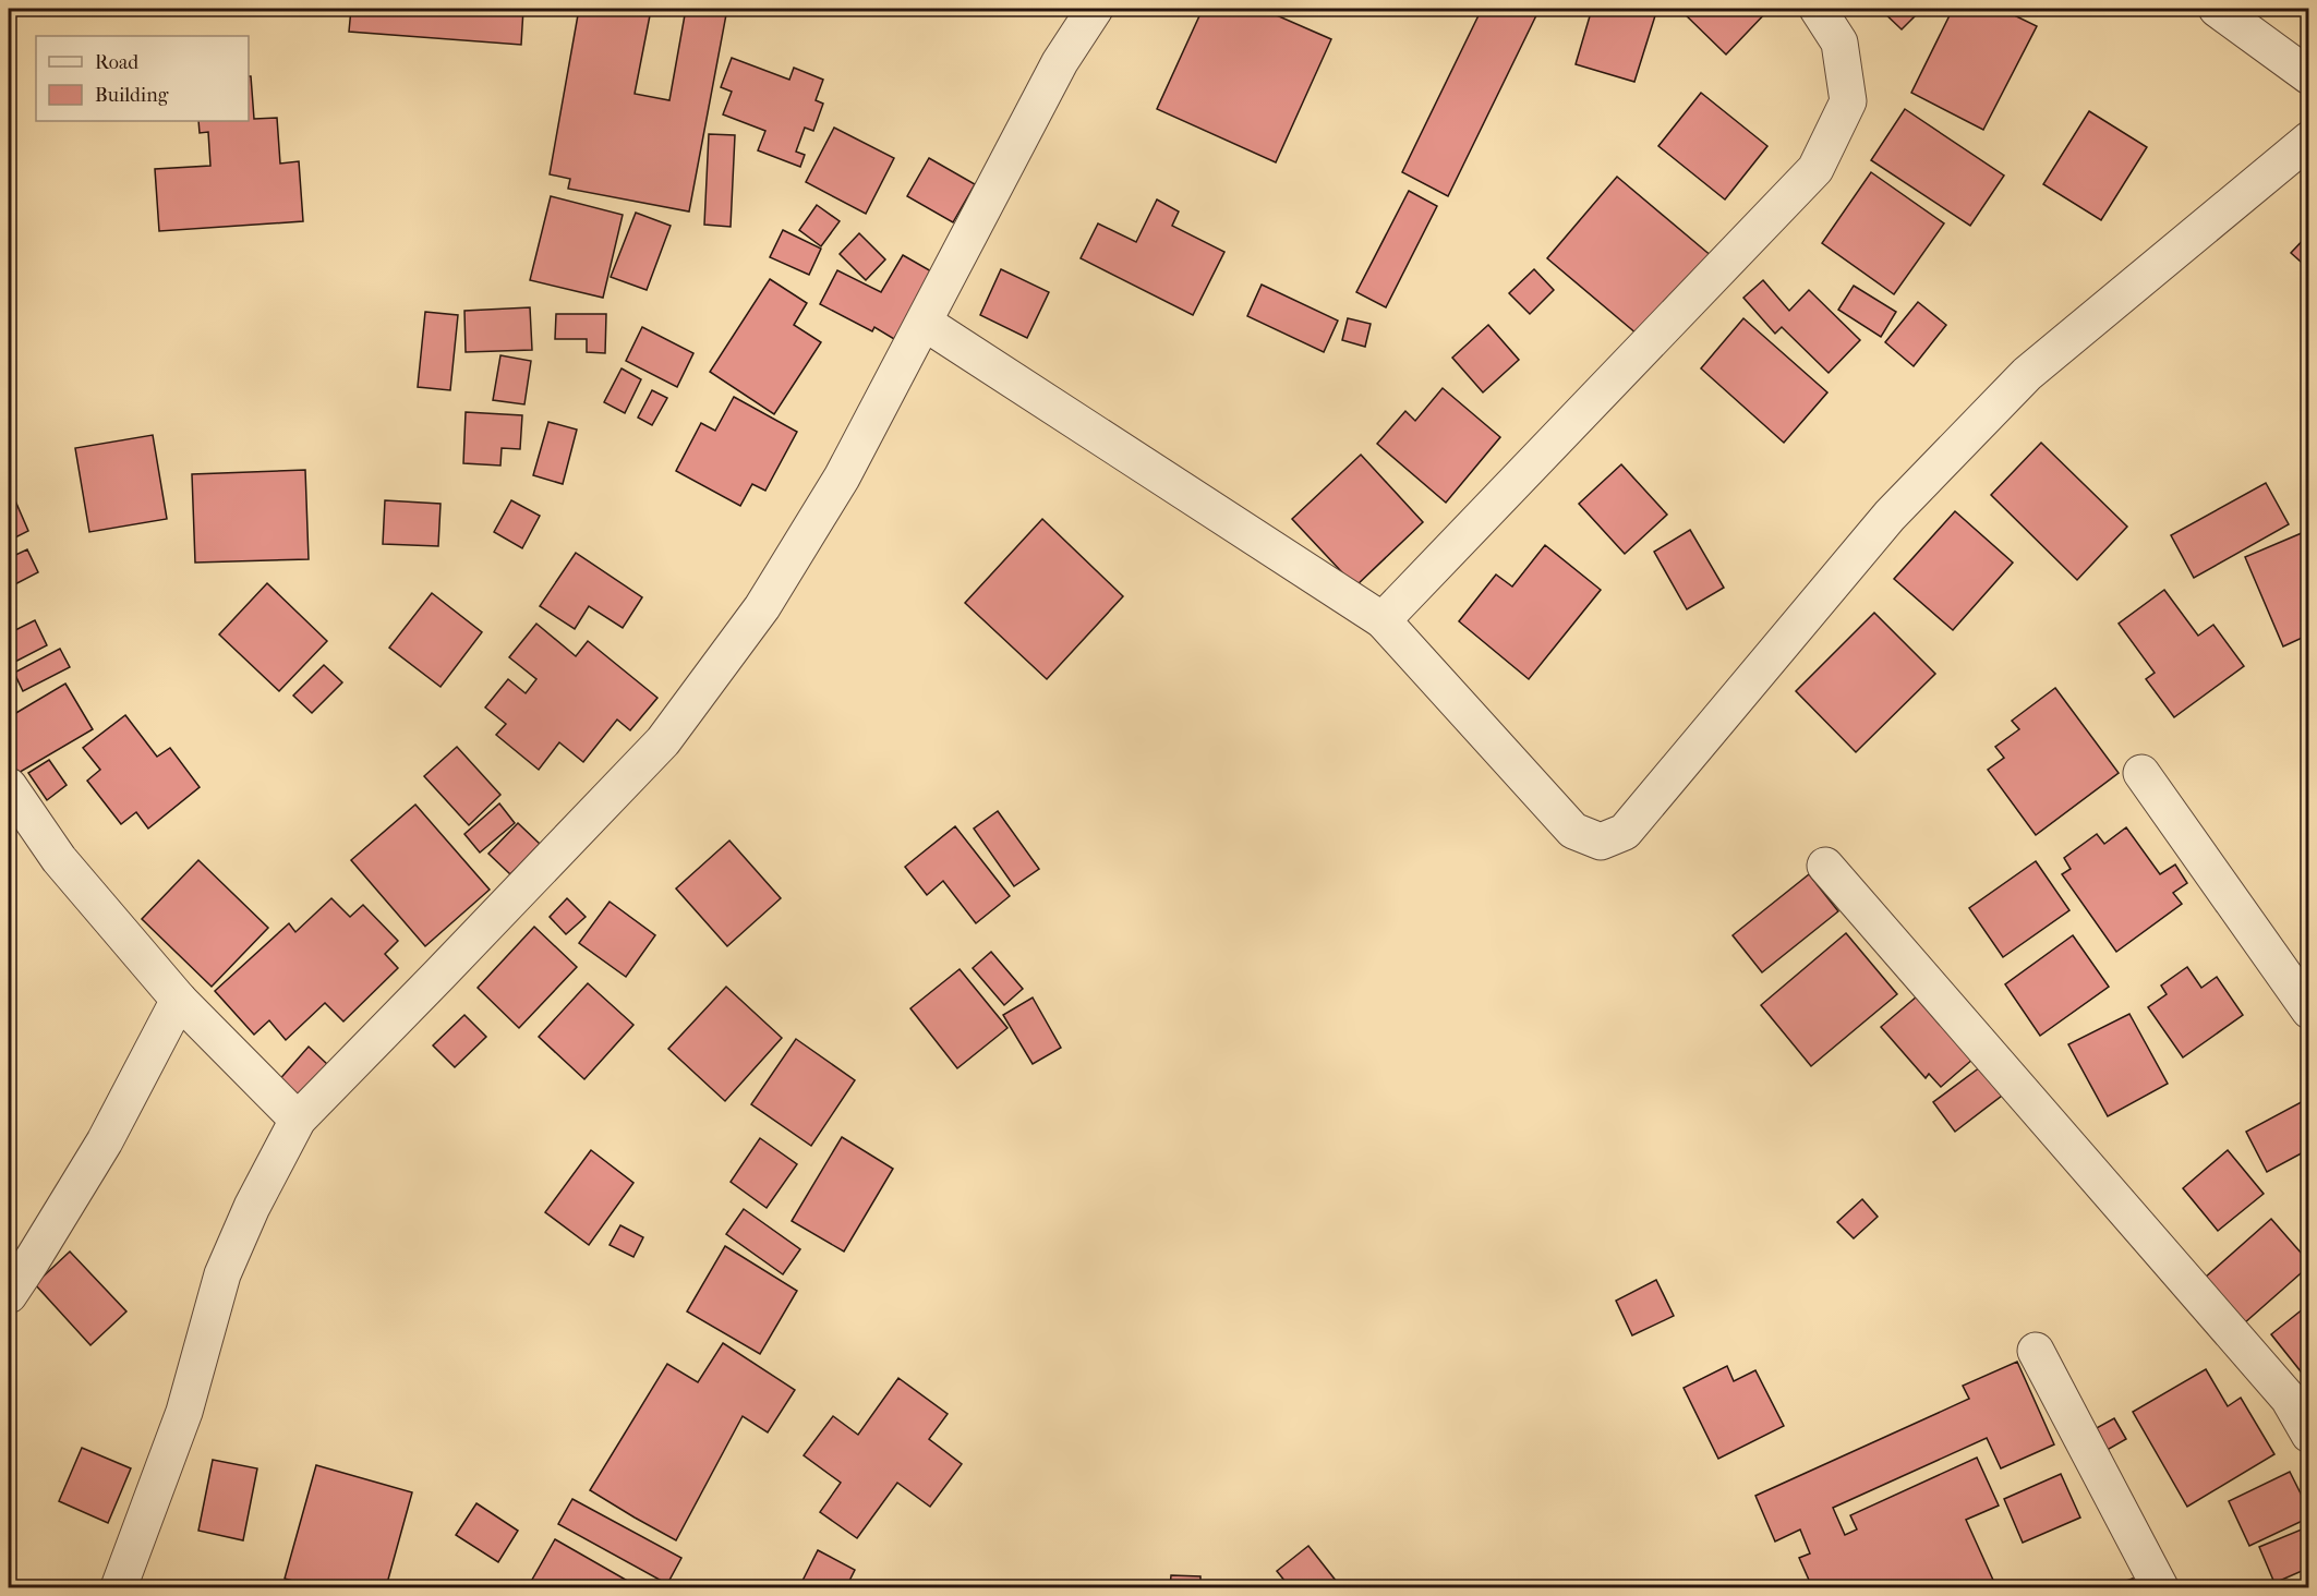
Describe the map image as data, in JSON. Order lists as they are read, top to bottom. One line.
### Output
{"legend":["Road","Building"]}
